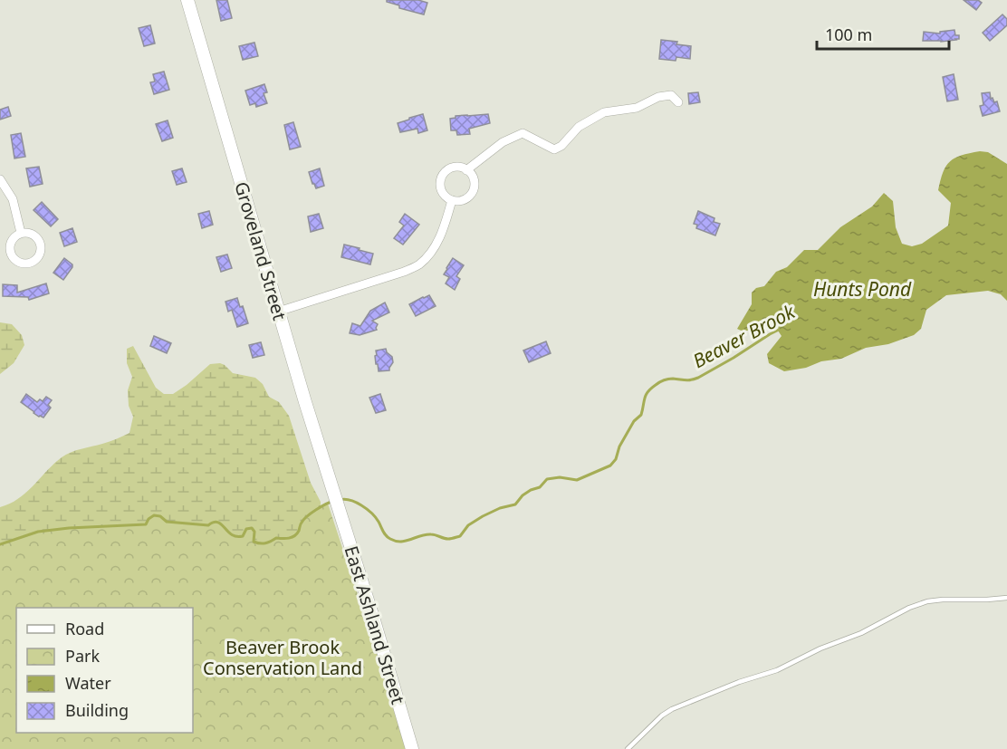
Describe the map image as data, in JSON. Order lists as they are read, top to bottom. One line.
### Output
{"streets":{"main road":["Groveland Street","East Ashland Street"]},"crossings":[["Groveland Street","East Ashland Street"]],"water":["Hunts Pond","Beaver Brook"],"parks":["Beaver Brook Conservation Land"],"legend":["Road","Park","Water","Building"],"scale_bar":"100 m"}
